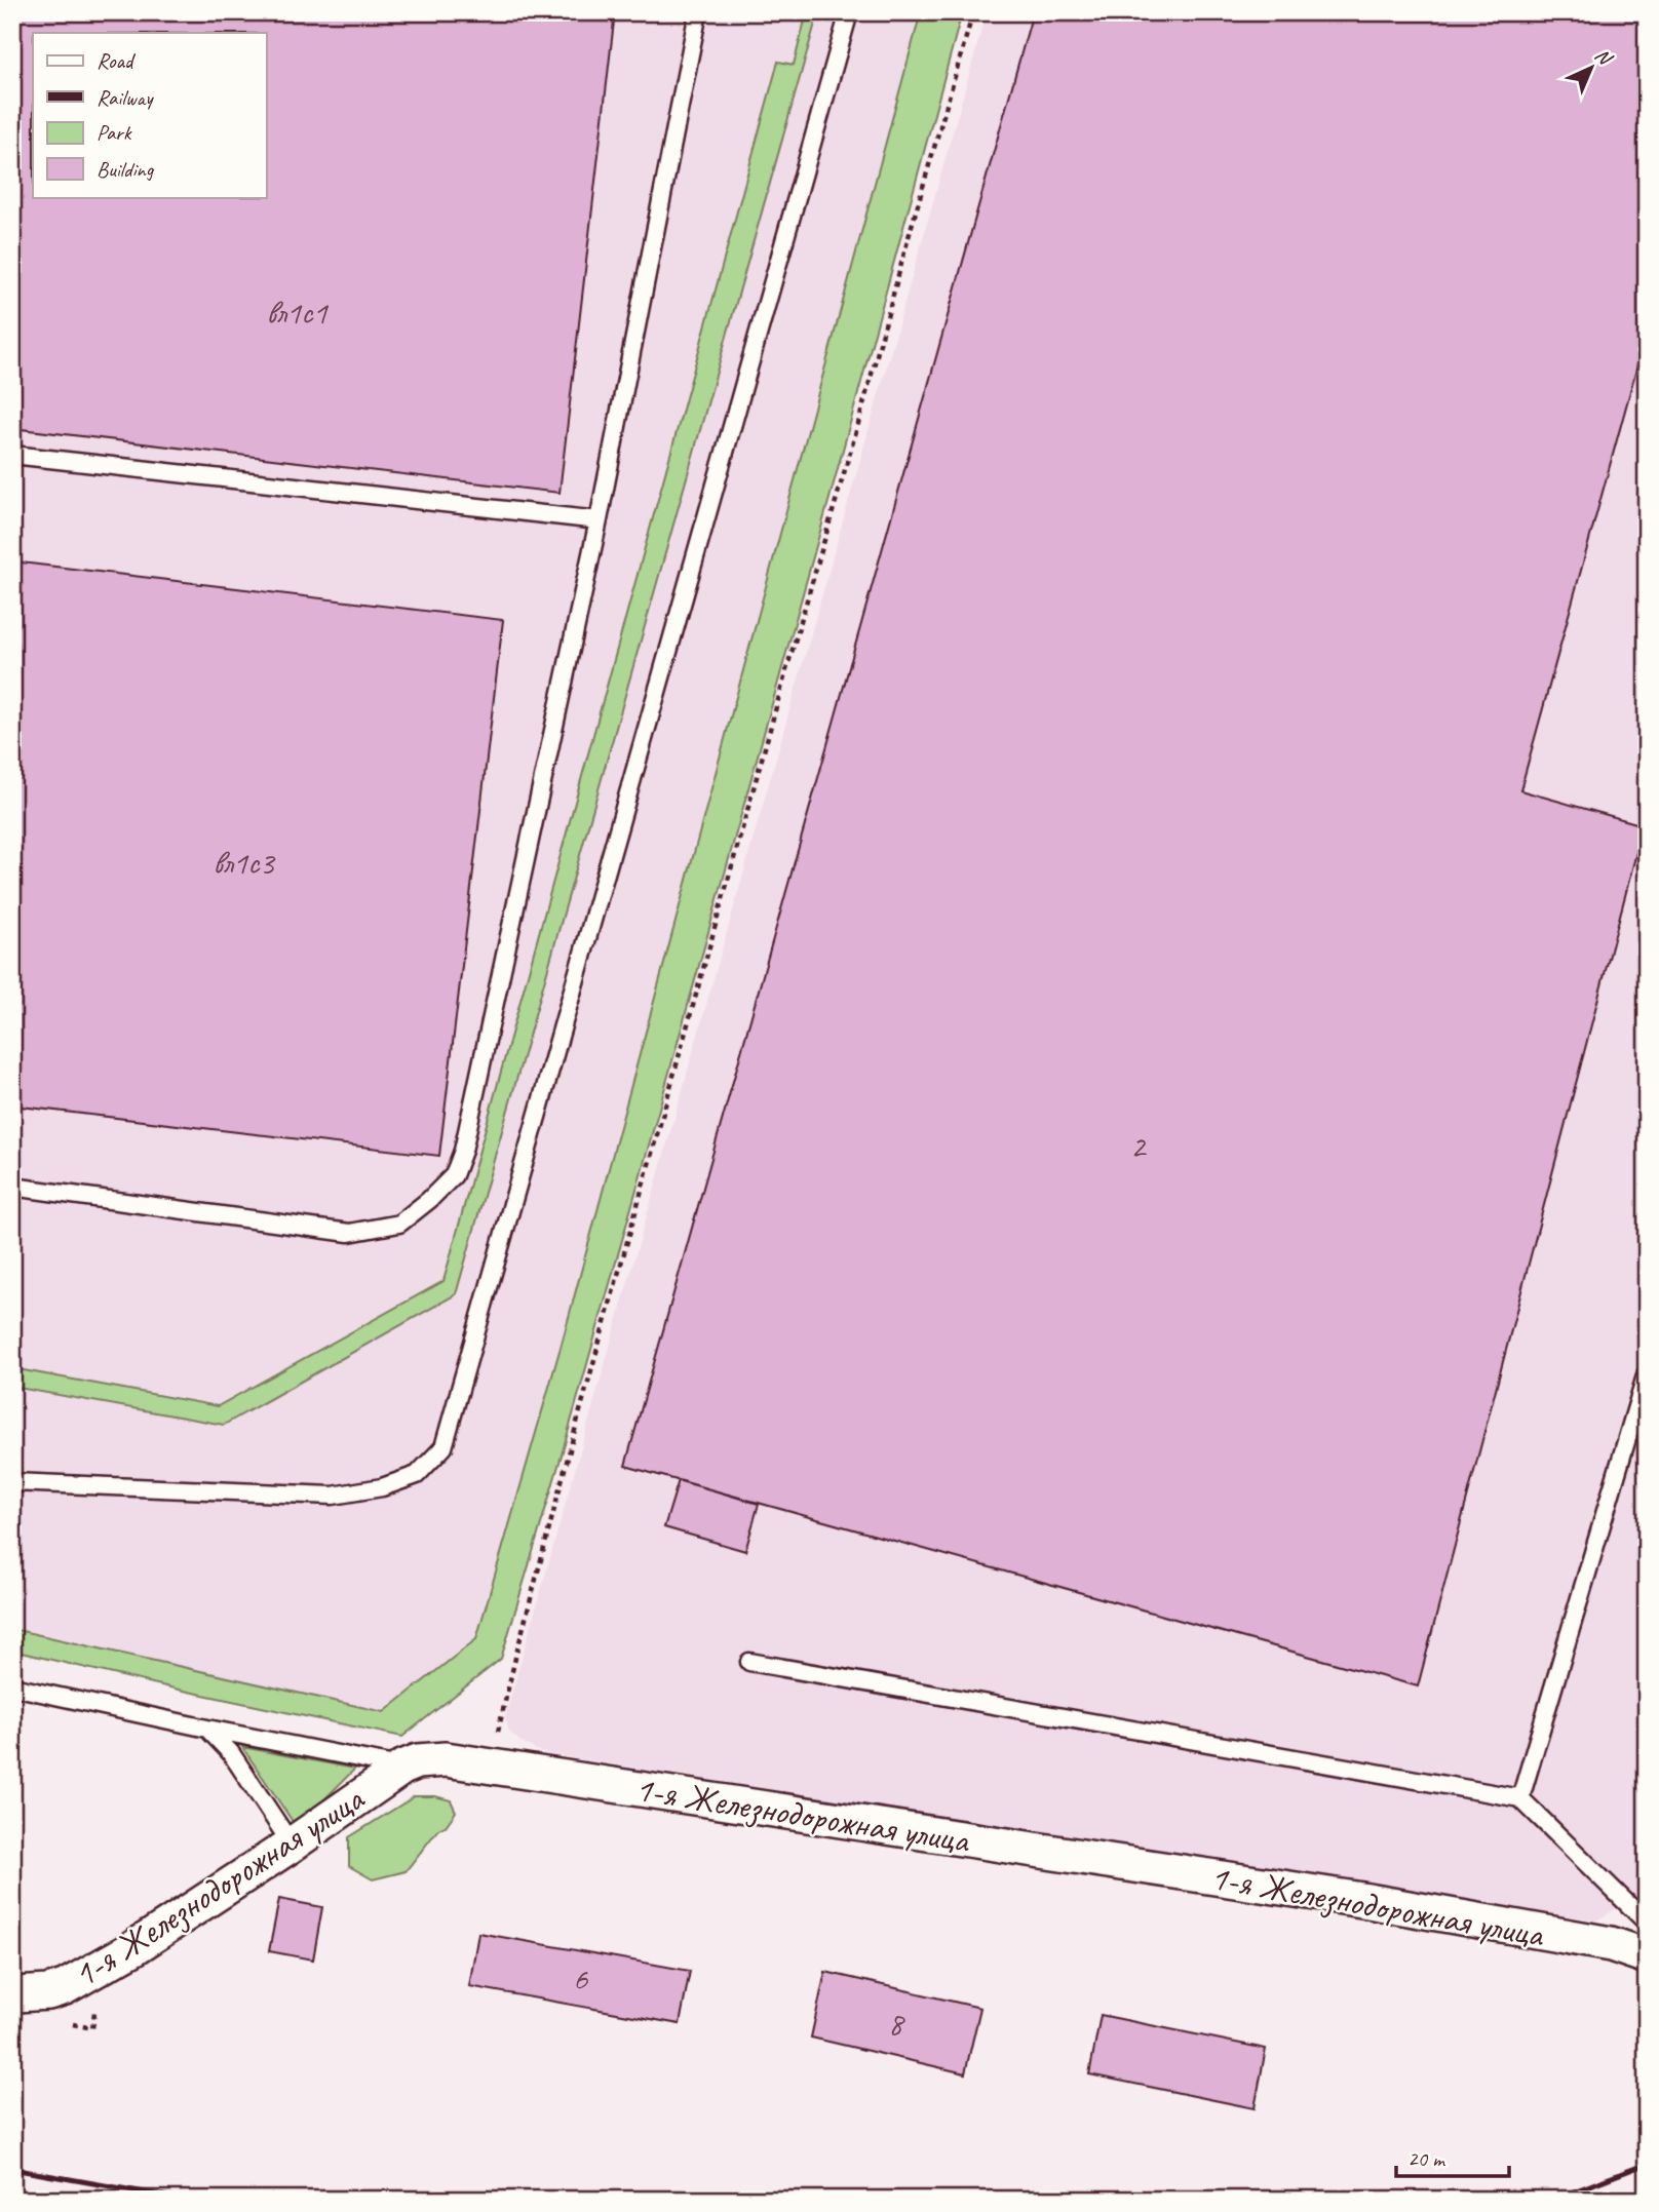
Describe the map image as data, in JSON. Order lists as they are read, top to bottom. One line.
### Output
{"streets":{"street":["1-я Железнодорожная улица"]},"house_numbers":["вл1с1","вл1с3","2","6","8"],"legend":["Road","Railway","Park","Building"],"scale_bar":"20 m","north":"top right"}
